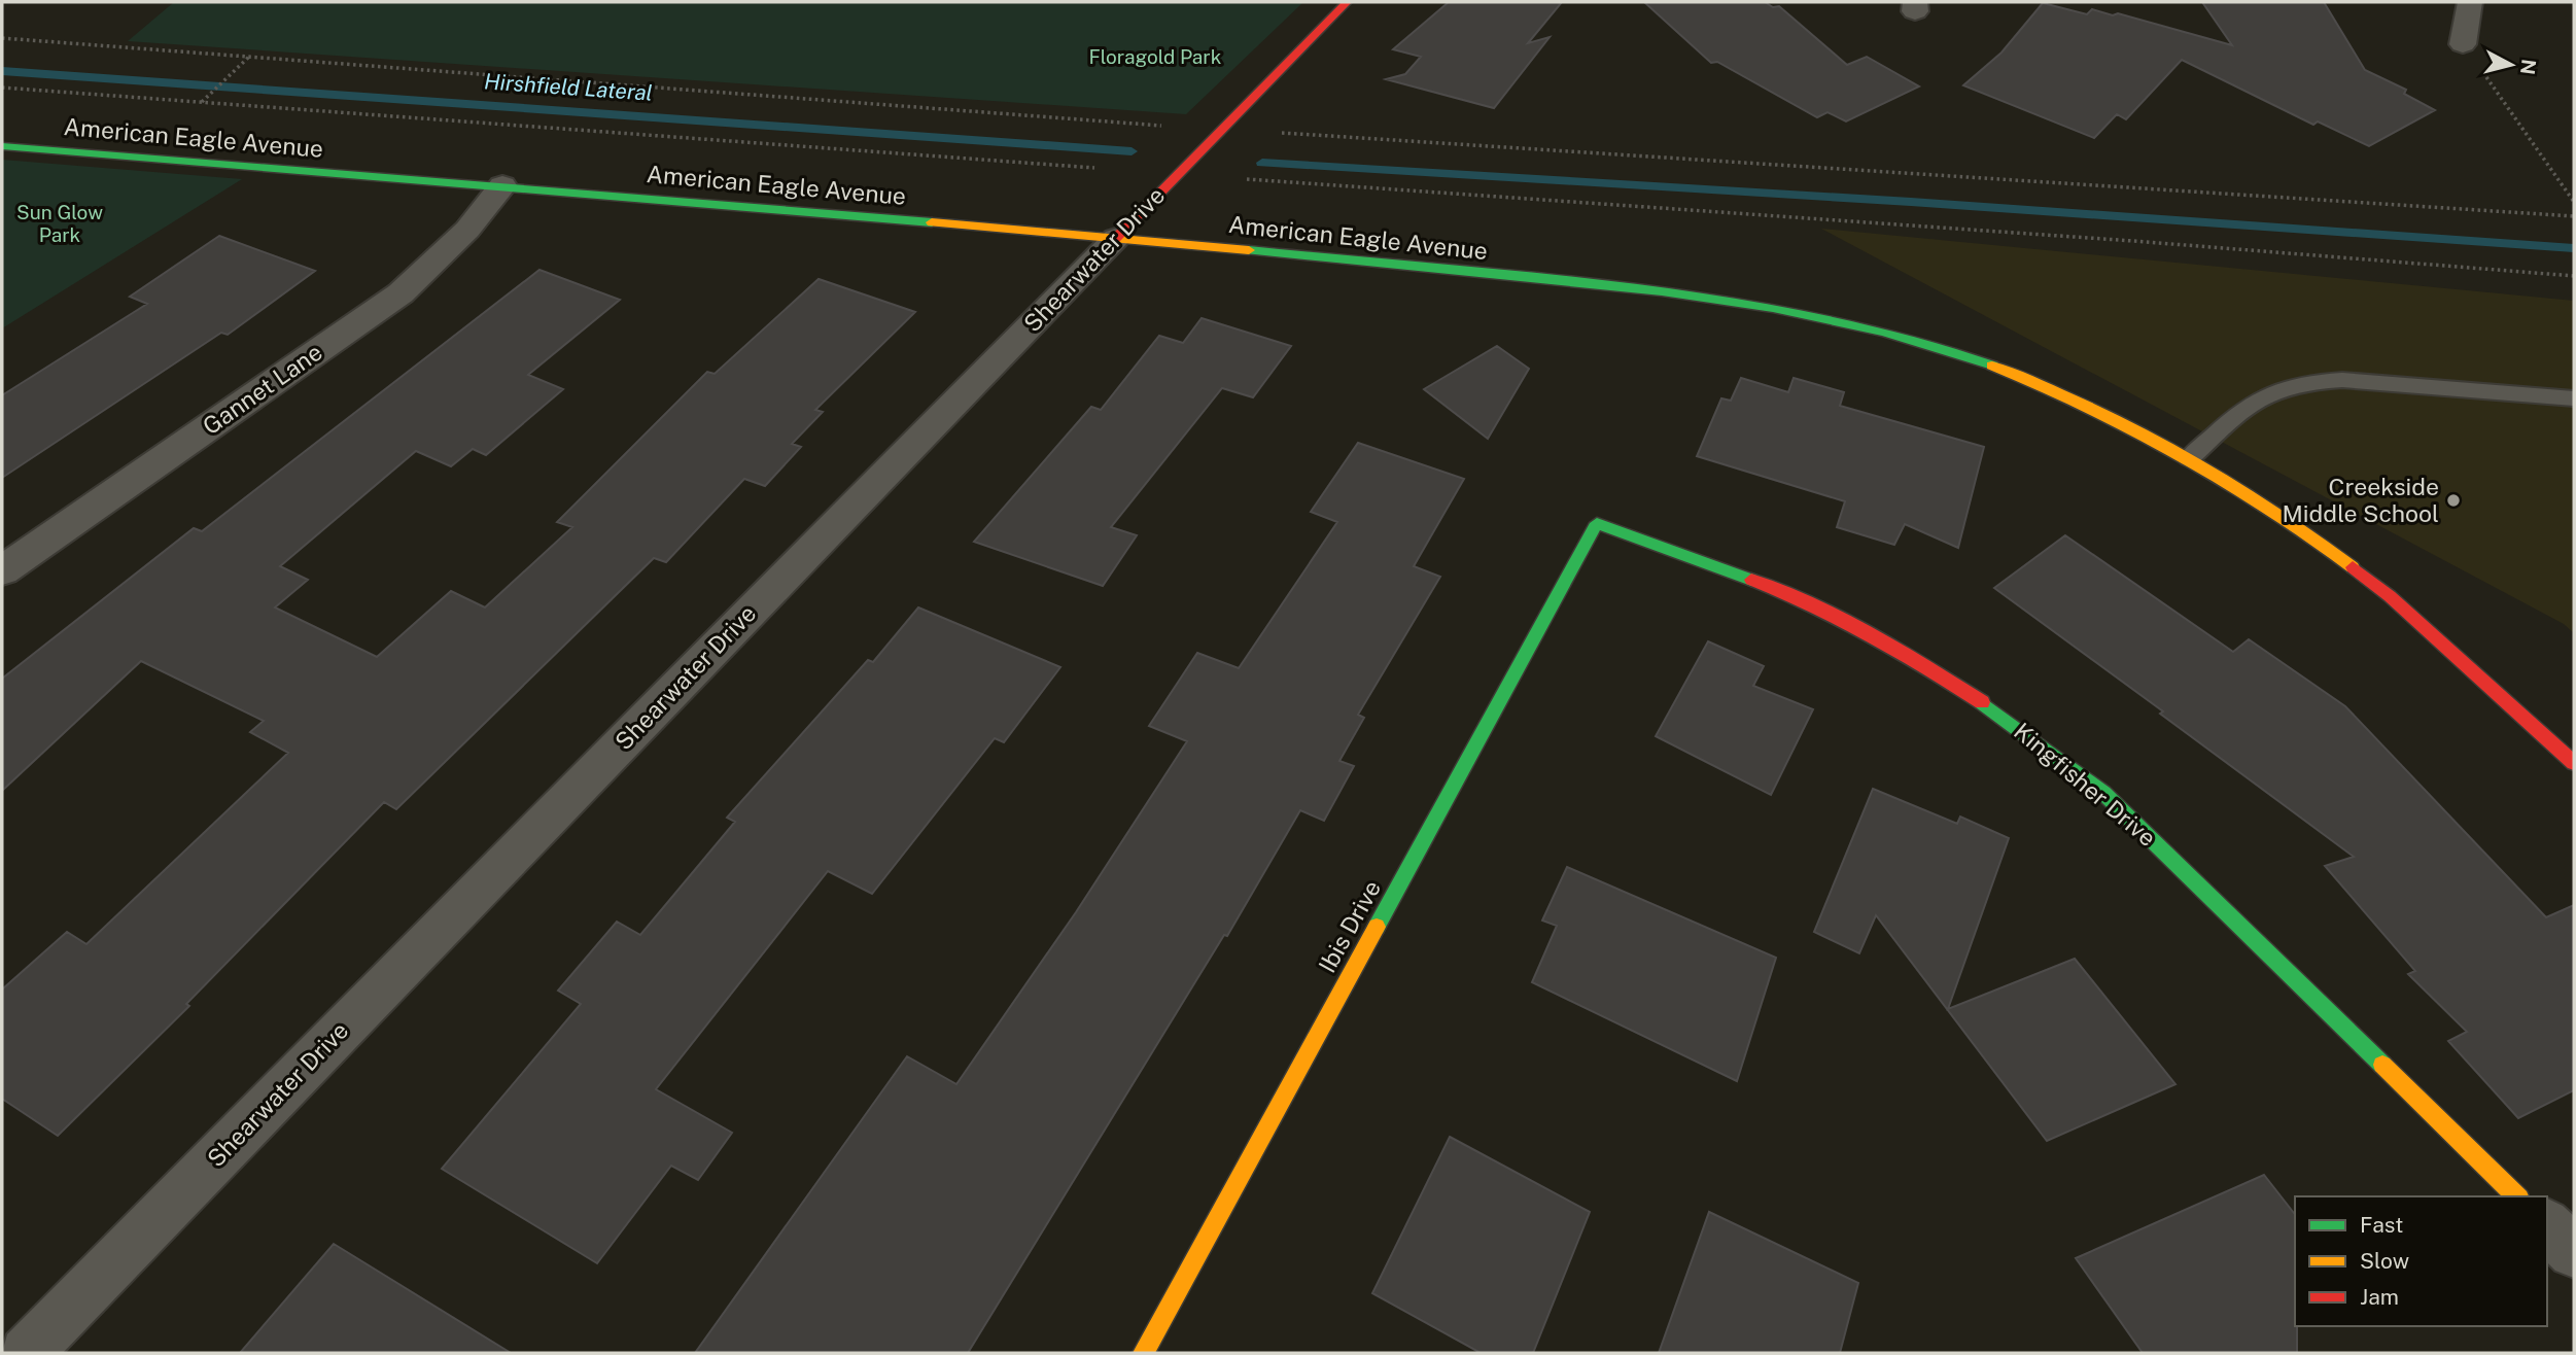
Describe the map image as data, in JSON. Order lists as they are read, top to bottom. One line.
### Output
{"streets":{"street":["American Eagle Avenue","Shearwater Drive","Gannet Lane","Kingfisher Drive","Ibis Drive"]},"crossings":[["American Eagle Avenue","Shearwater Drive"],["American Eagle Avenue","Gannet Lane"],["Kingfisher Drive","Ibis Drive"]],"water":["Hirshfield Lateral"],"parks":["Floragold Park","Sun Glow Park"],"places":["Creekside Middle School"],"legend":["Fast","Slow","Jam"],"north":"right"}
